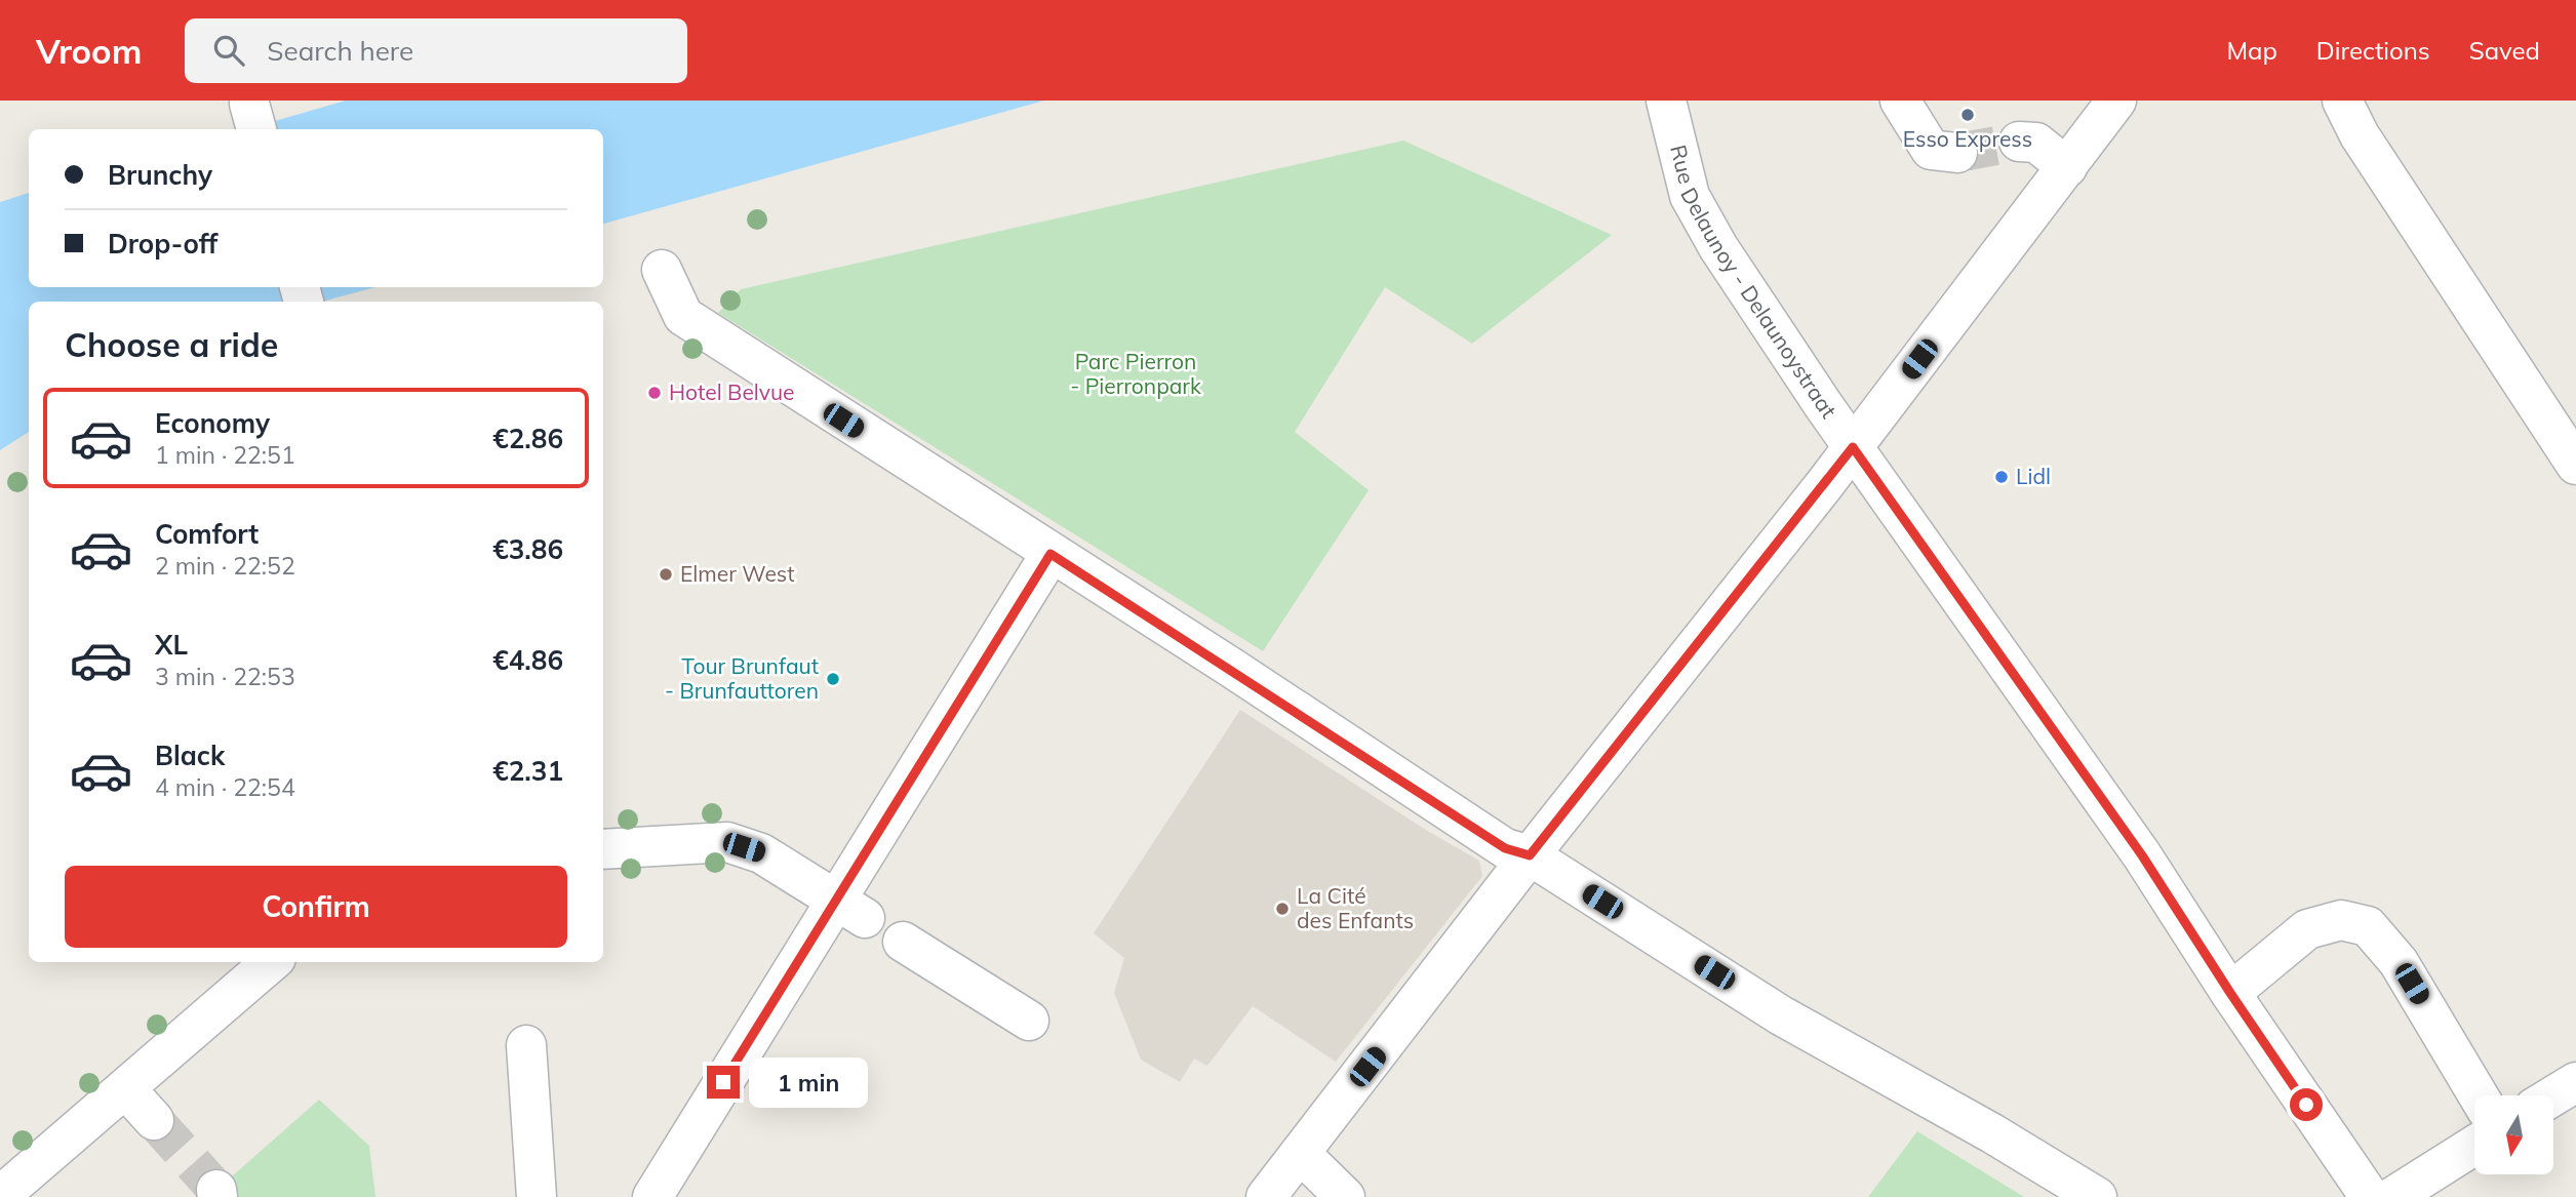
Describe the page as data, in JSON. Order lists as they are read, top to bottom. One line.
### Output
{"streets":{"street":["Rue Delaunoy - Delaunoystraat"]},"parks":["Parc Pierron - Pierronpark"],"places":["Esso Express","Hotel Belvue","Lidl","Elmer West","Tour Brunfaut - Brunfauttoren","La Cité des Enfants"],"north":"bottom","page":{"header":"Vroom","search":"Search here","nav":["Map","Directions","Saved"],"banner":["Brunchy","Drop-off"],"heading":"Choose a ride","list":[{"name":"Economy","note":"1 min · 22:51","value":"€2.86"},{"name":"Comfort","note":"2 min · 22:52","value":"€3.86"},{"name":"XL","note":"3 min · 22:53","value":"€4.86"},{"name":"Black","note":"4 min · 22:54","value":"€2.31"}],"buttons":"Confirm","bubble":"1 min"}}
